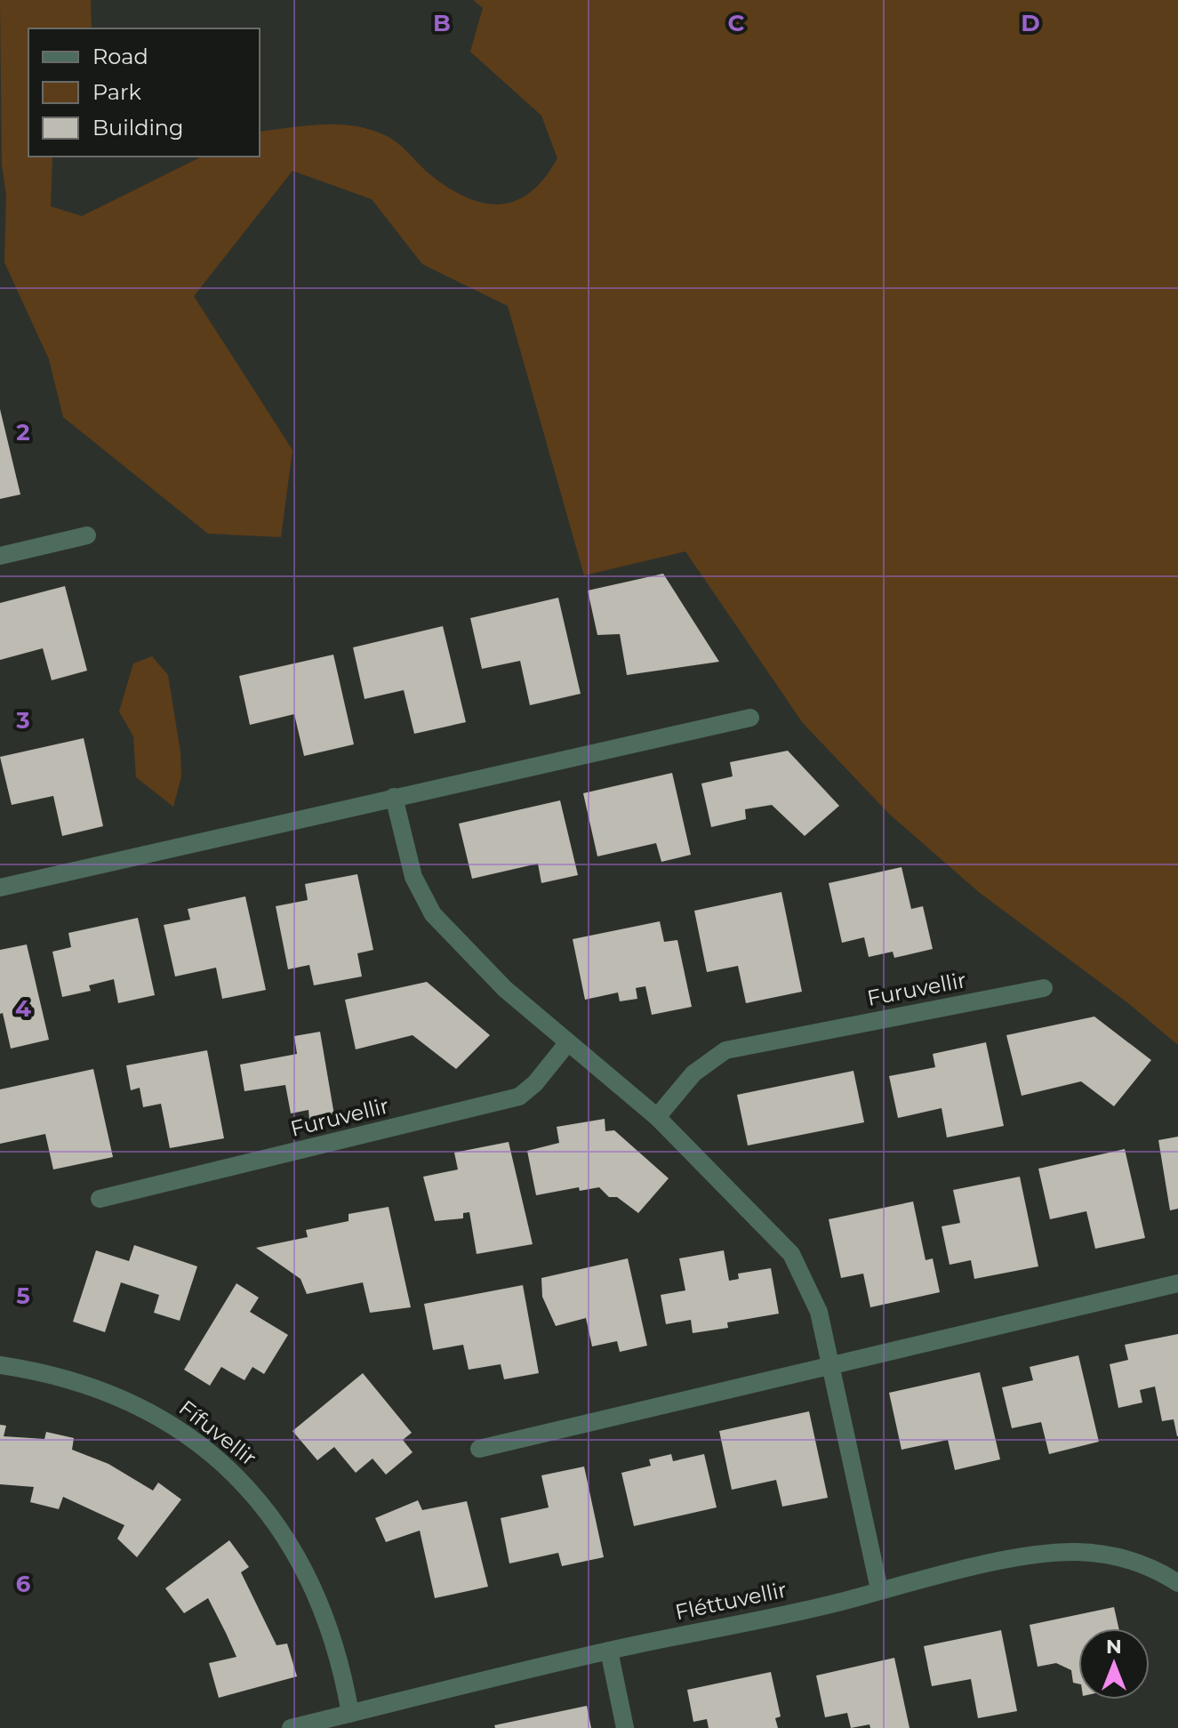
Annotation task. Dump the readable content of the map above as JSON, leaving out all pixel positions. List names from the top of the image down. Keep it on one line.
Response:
{"streets":{"street":["Furuvellir","Fífuvellir","Fléttuvellir"]},"crossings":[["Fífuvellir","Fléttuvellir"]],"legend":["Road","Park","Building"],"north":"top","grid":{"columns":["B","C","D"],"rows":["2","3","4","5","6"]}}
